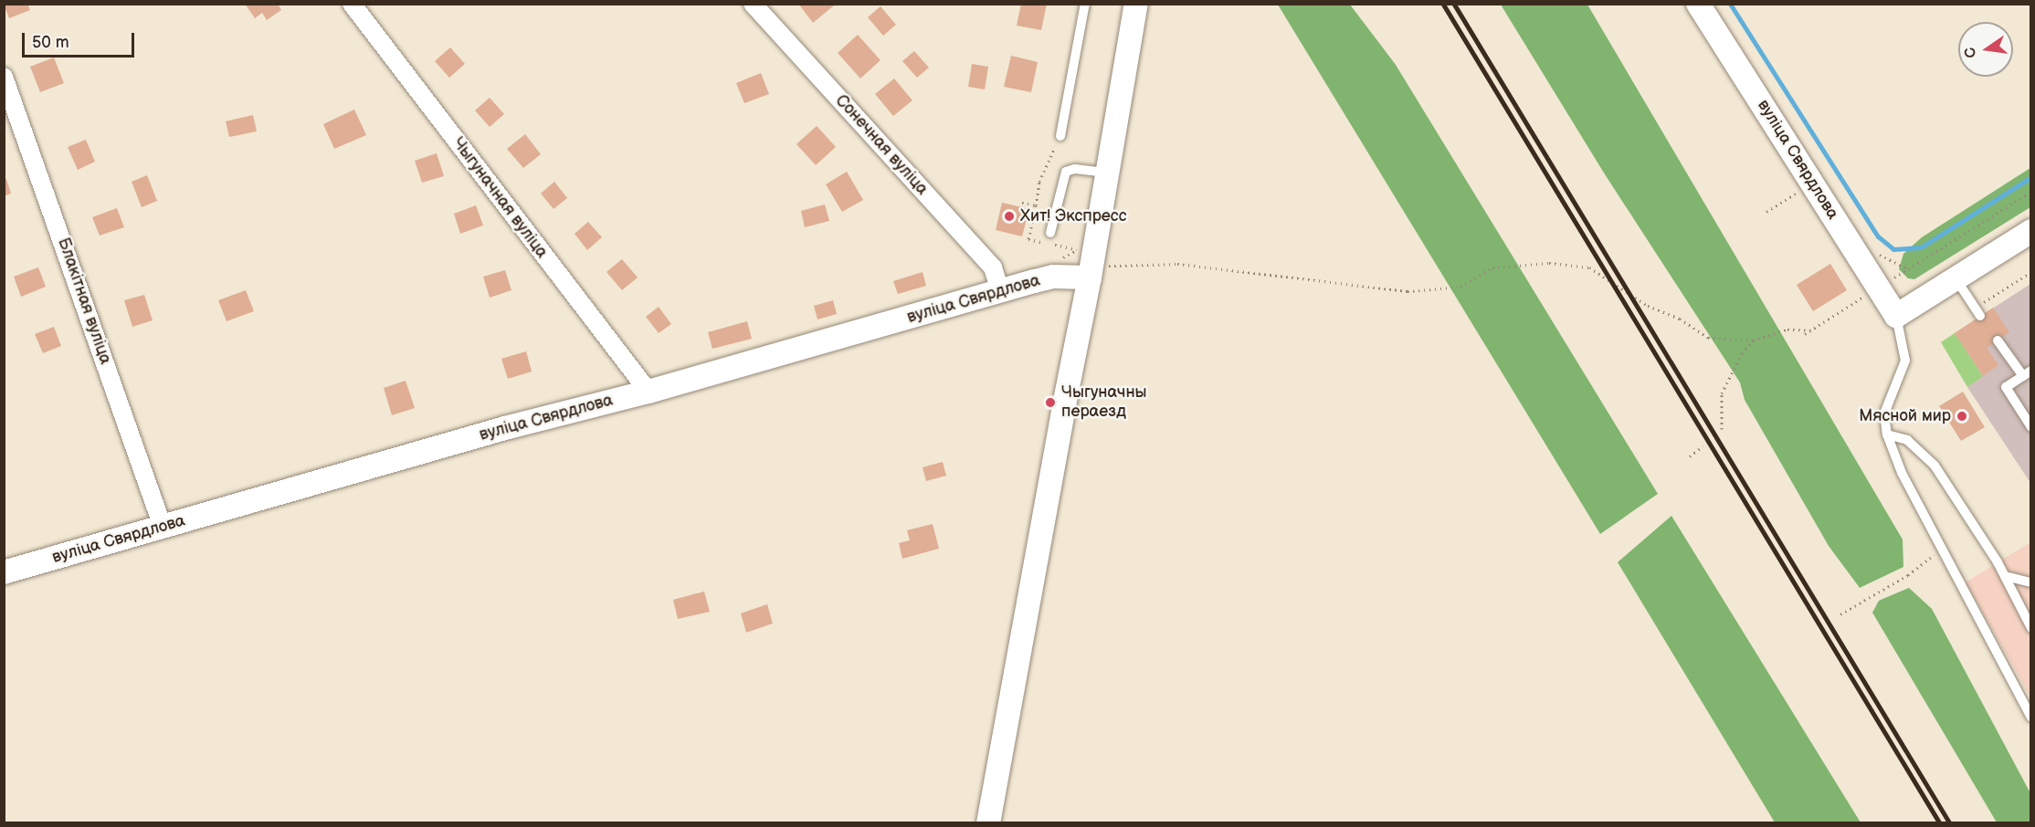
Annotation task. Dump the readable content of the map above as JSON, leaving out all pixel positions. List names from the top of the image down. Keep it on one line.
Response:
{"streets":{"street":["Сонечная вуліца","вуліца Свярдлова","Чыгуначная вуліца","Блакітная вуліца"]},"crossings":[["Сонечная вуліца","вуліца Свярдлова"],["вуліца Свярдлова","Чыгуначная вуліца"],["вуліца Свярдлова","Блакітная вуліца"]],"places":["Хит! Экспресс","Чыгуначны пераезд","Мясной мир"],"scale_bar":"50 m","north":"left"}
